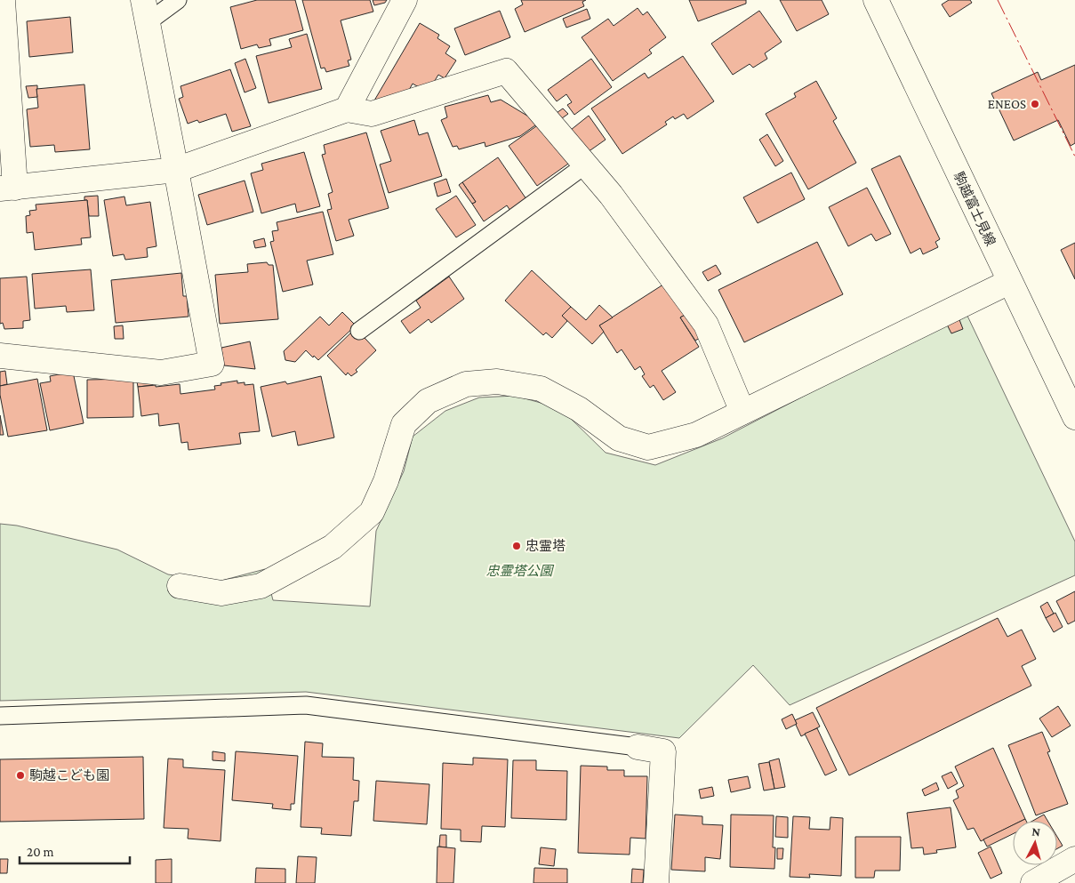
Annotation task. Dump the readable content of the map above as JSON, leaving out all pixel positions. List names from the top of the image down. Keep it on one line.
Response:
{"streets":{"street":["駒越富士見線"]},"parks":["忠霊塔公園"],"places":["ENEOS","忠霊塔","駒越こども園"],"scale_bar":"20 m","north":"top"}
